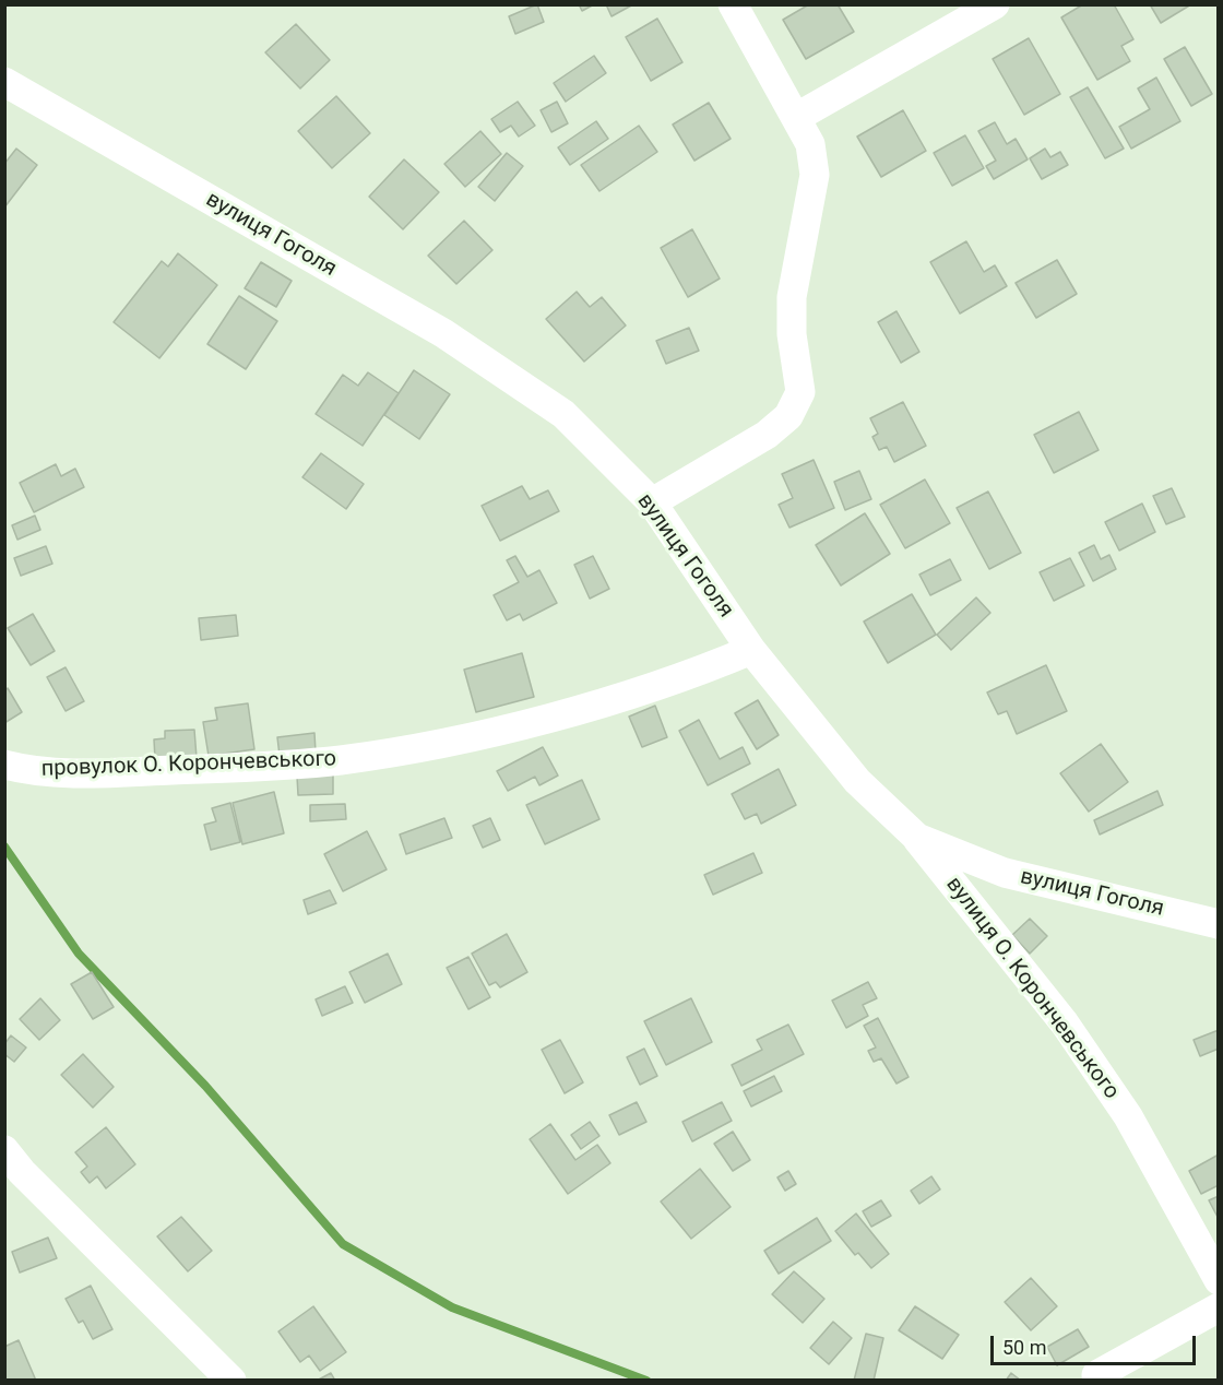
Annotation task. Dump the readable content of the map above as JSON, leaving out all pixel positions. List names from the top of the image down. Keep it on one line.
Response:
{"streets":{"street":["вулиця Гоголя","провулок О. Корончевського","вулиця О. Корончевського"]},"crossings":[["вулиця Гоголя","провулок О. Корончевського"],["вулиця Гоголя","вулиця О. Корончевського"]],"scale_bar":"50 m"}
